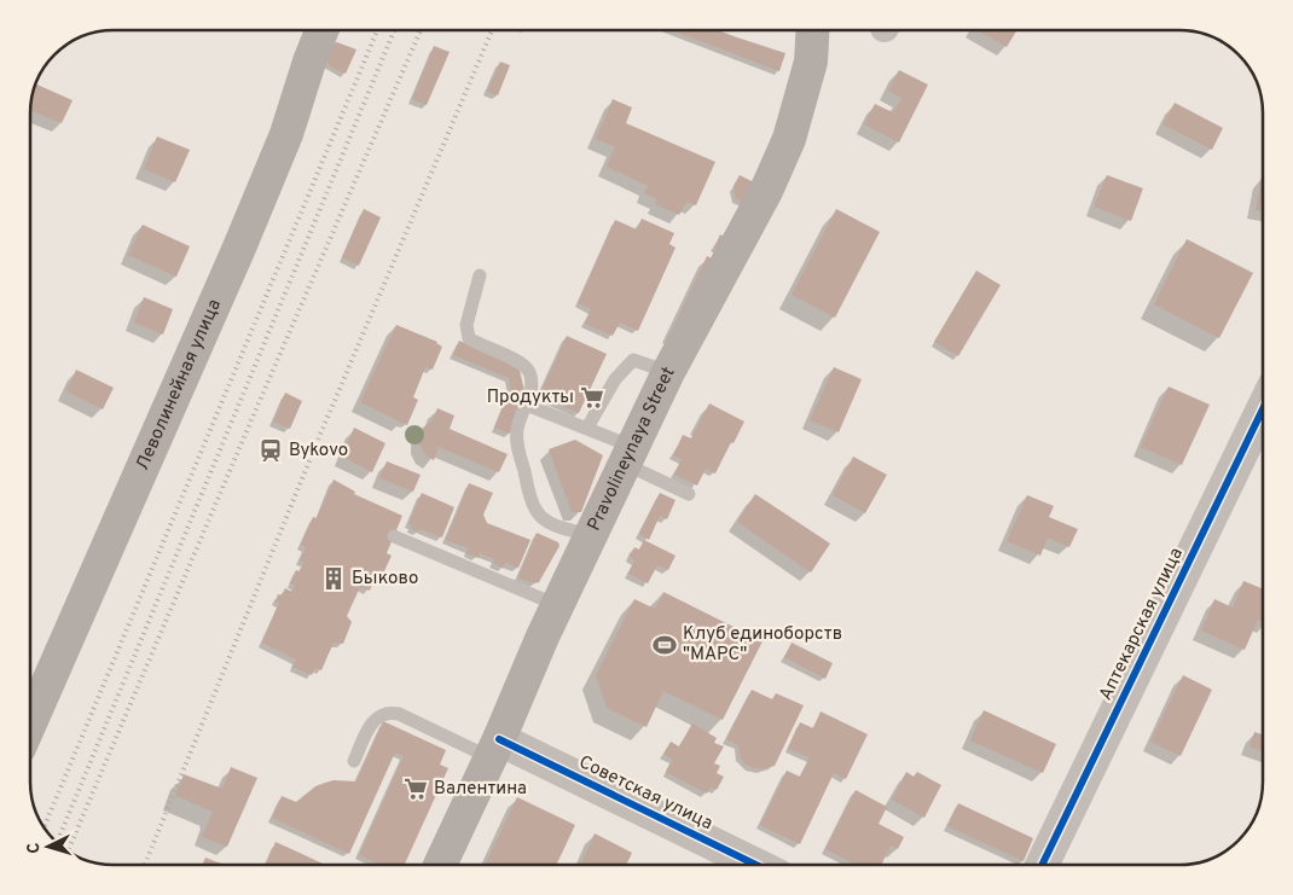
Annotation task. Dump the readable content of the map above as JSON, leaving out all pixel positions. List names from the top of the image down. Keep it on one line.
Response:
{"streets":{"main road":["Леволинейная улица","Pravolineynaya Street"],"street":["Аптекарская улица","Советская улица"]},"crossings":[["Pravolineynaya Street","Советская улица"]],"places":{"supermarket":["Продукты","Валентина"],"station":["Bykovo"],"building":["Быково"],"sports":["Клуб единоборств \"МАРС\""]},"north":"left"}
